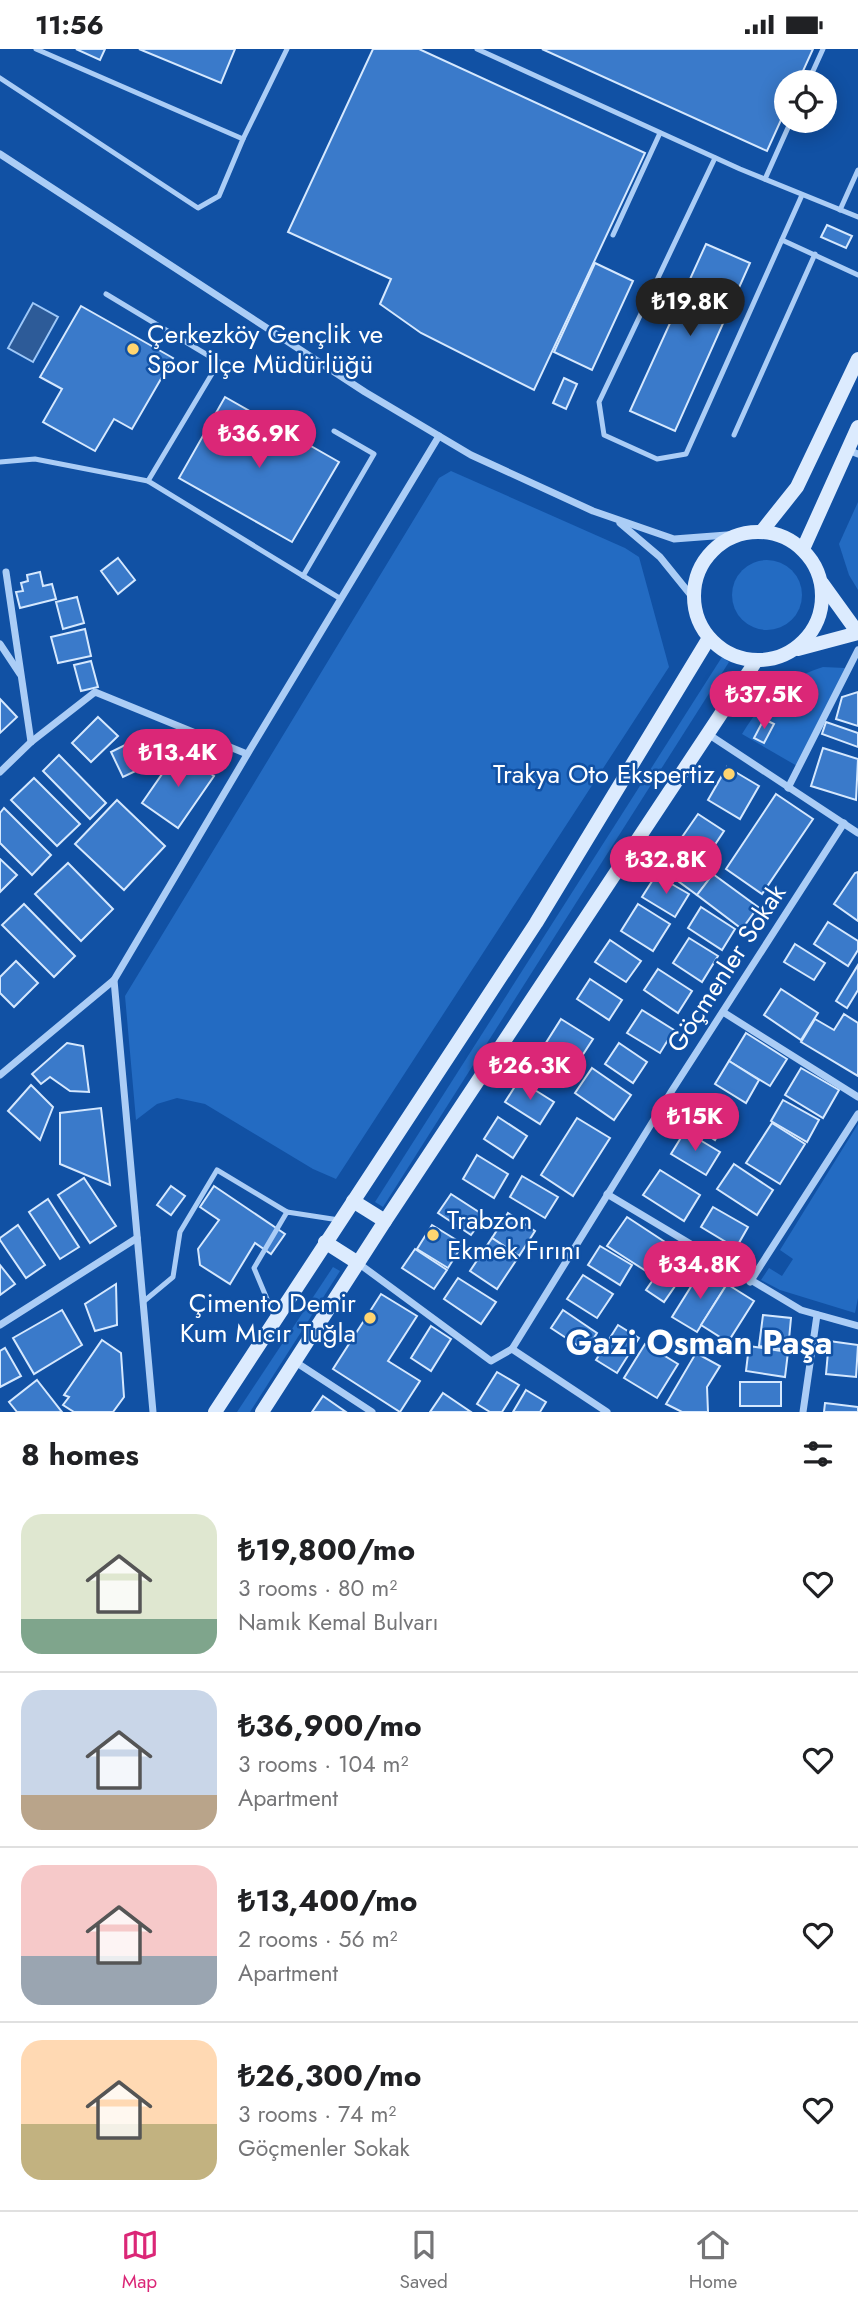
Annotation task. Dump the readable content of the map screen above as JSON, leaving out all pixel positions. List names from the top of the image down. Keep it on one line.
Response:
{"streets":{"street":["Göçmenler Sokak"]},"districts":["Gazi Osman Paşa"],"places":["Çerkezköy Gençlik ve Spor İlçe Müdürlüğü","Trakya Oto Ekspertiz","Trabzon Ekmek Fırını","Çimento Demir Kum Mıcır Tuğla"],"page":{"status":"11:56","price":["₺19.8K","₺36.9K","₺37.5K","₺13.4K","₺32.8K","₺26.3K","₺15K","₺34.8K"],"heading":"8 homes","list":[{"name":"₺19,800/mo","note":"3 rooms · 80 m² · Namık Kemal Bulvarı"},{"name":"₺36,900/mo","note":"3 rooms · 104 m² · Apartment"},{"name":"₺13,400/mo","note":"2 rooms · 56 m² · Apartment"},{"name":"₺26,300/mo","note":"3 rooms · 74 m² · Göçmenler Sokak"}],"tabs":["Map","Saved","Home"]}}
